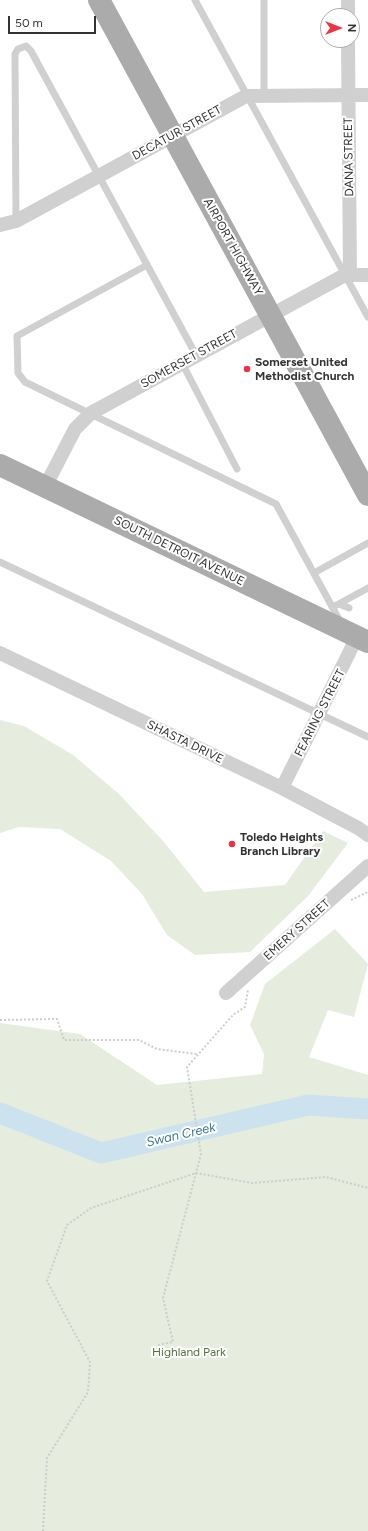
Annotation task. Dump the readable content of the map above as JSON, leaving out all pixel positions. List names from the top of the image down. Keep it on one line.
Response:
{"streets":{"main road":["AIRPORT HIGHWAY","SOUTH DETROIT AVENUE"],"street":["DECATUR STREET","DANA STREET","SOMERSET STREET","FEARING STREET","SHASTA DRIVE","EMERY STREET"]},"crossings":[["DECATUR STREET","DANA STREET"],["DECATUR STREET","AIRPORT HIGHWAY"],["DANA STREET","SOMERSET STREET"],["AIRPORT HIGHWAY","SOMERSET STREET"],["SOMERSET STREET","SOUTH DETROIT AVENUE"],["SOUTH DETROIT AVENUE","FEARING STREET"],["FEARING STREET","SHASTA DRIVE"]],"water":["Swan Creek"],"parks":["Highland Park"],"places":["Somerset United Methodist Church","Toledo Heights Branch Library"],"scale_bar":"50 m","north":"right"}
